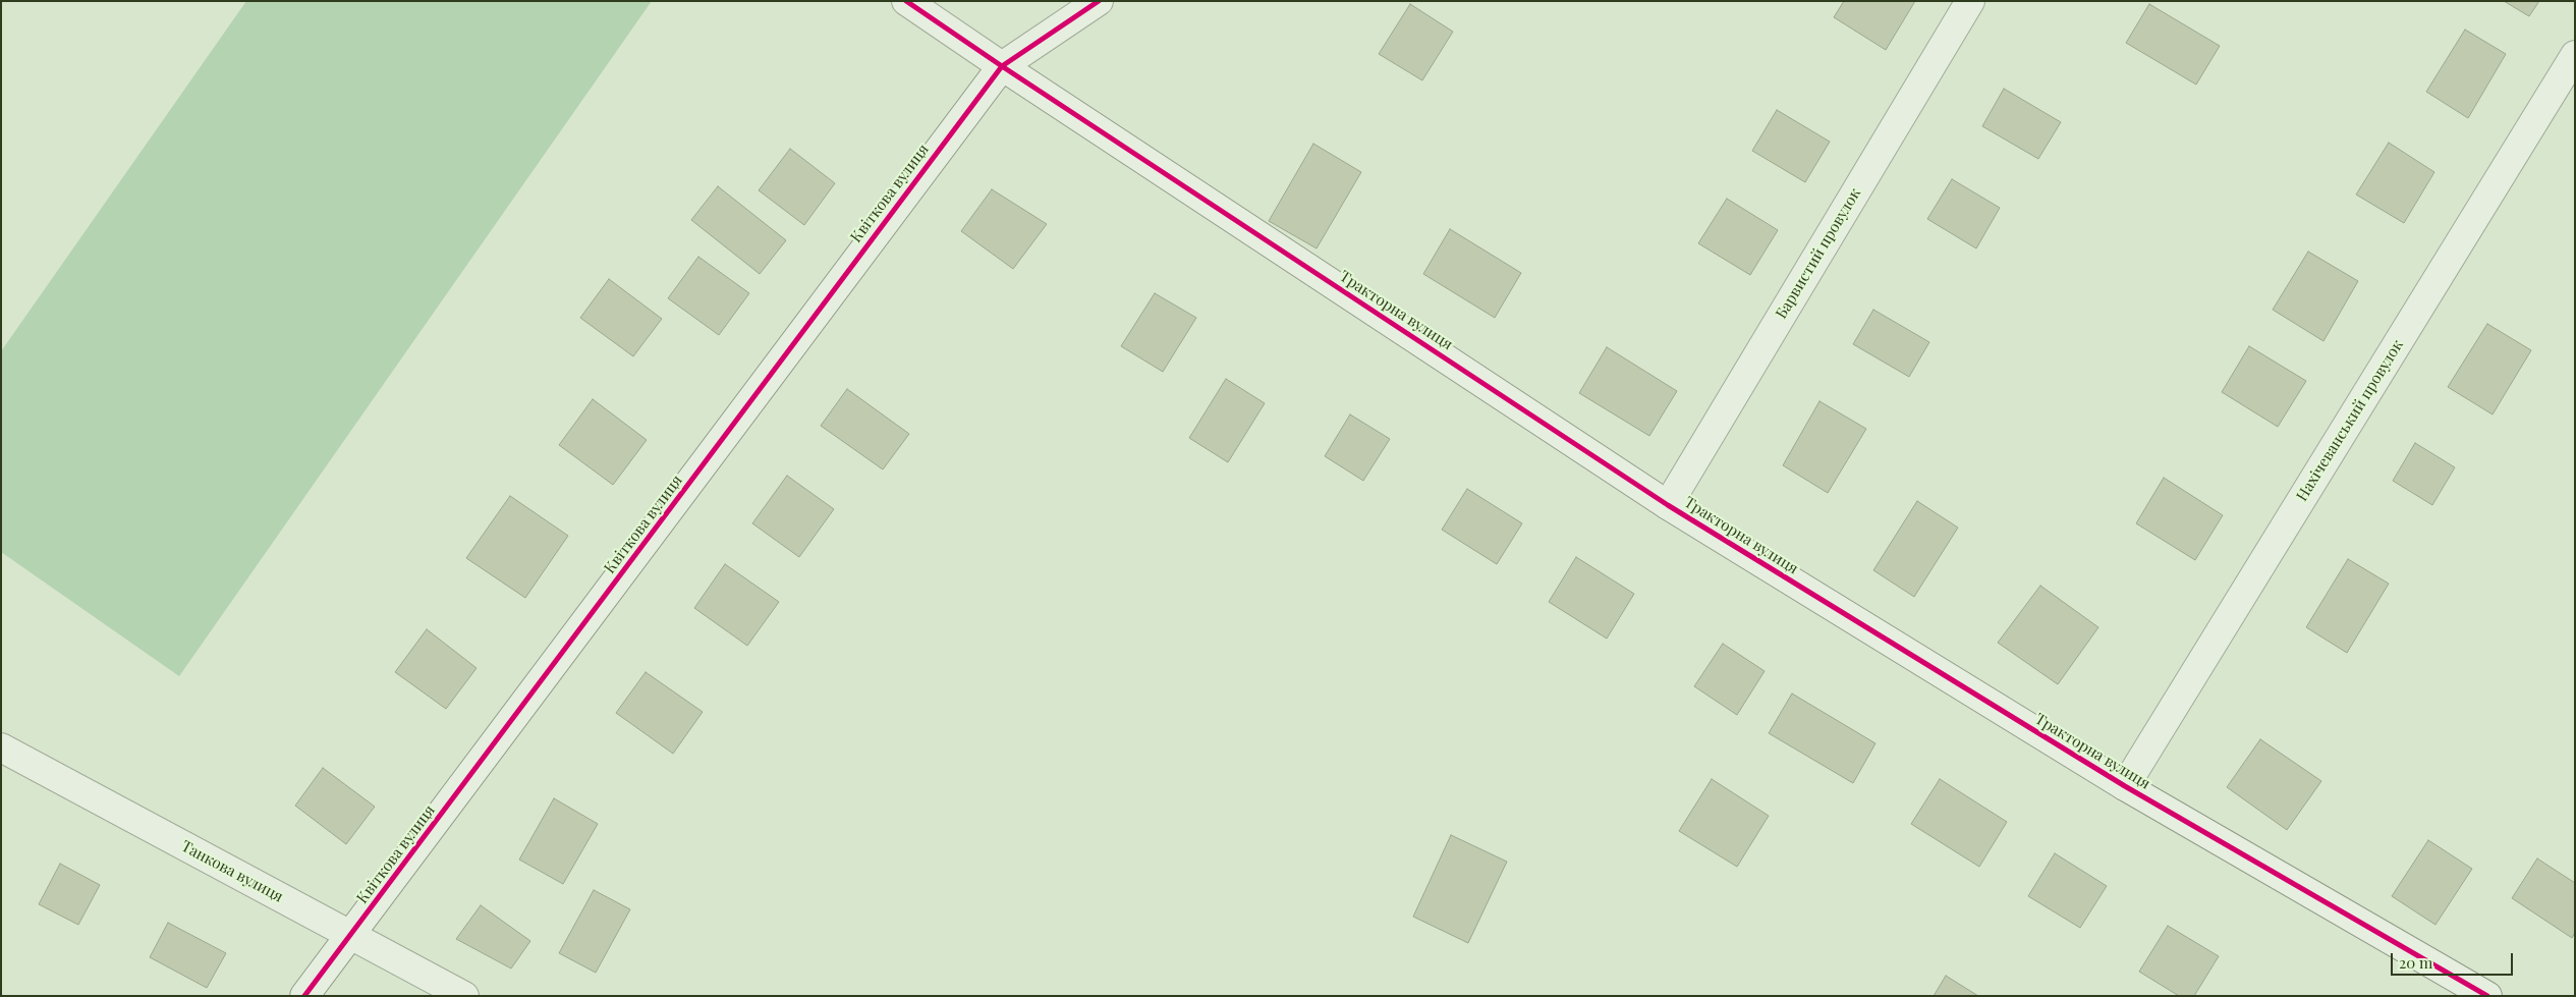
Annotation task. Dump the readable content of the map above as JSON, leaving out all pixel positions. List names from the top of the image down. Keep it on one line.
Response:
{"streets":{"street":["Квіткова вулиця","Барвистий провулок","Тракторна вулиця","Нахічеванський провулок","Танкова вулиця"]},"crossings":[["Квіткова вулиця","Тракторна вулиця"],["Квіткова вулиця","Танкова вулиця"],["Барвистий провулок","Тракторна вулиця"],["Тракторна вулиця","Нахічеванський провулок"]],"scale_bar":"20 m"}
